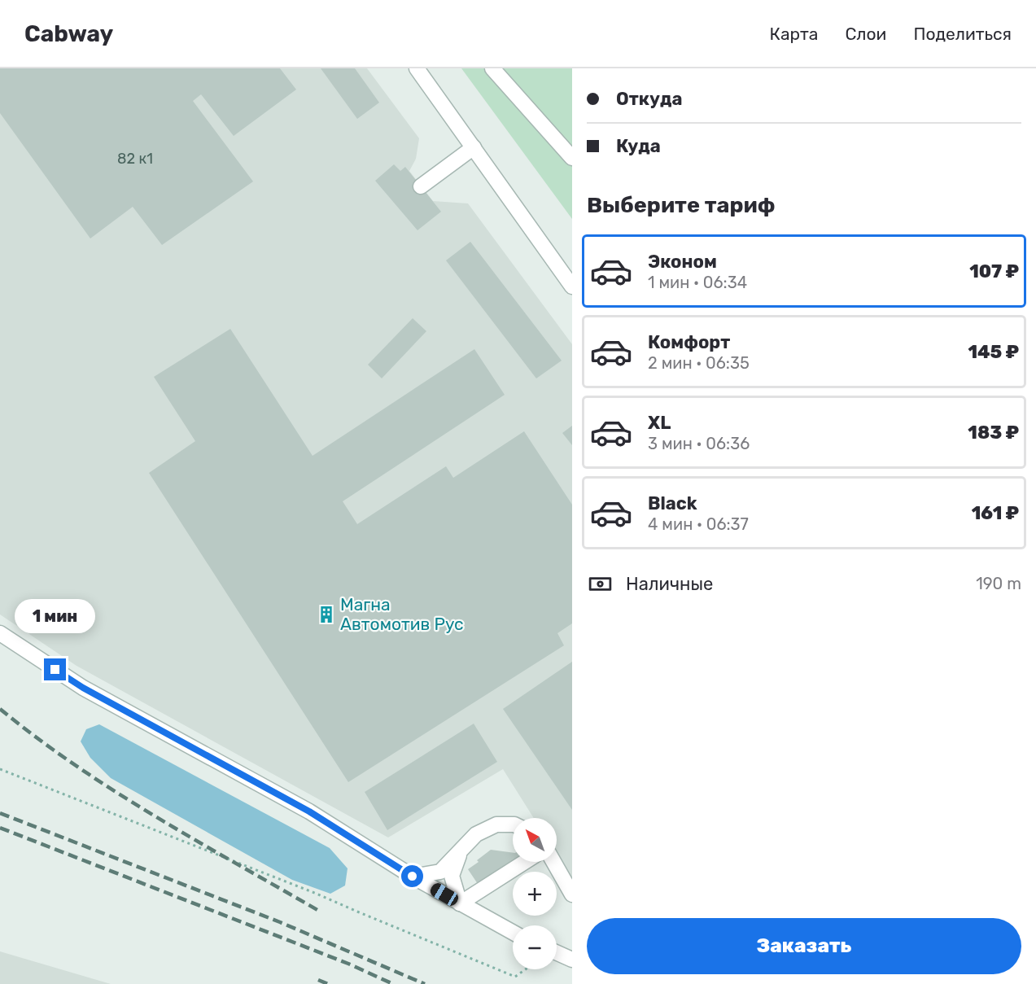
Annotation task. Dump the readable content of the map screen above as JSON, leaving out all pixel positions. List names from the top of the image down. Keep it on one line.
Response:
{"places":{"building":["Магна Автомотив Рус"]},"house_numbers":["82 к1"],"north":"top left","page":{"header":"Cabway","nav":["Карта","Слои","Поделиться"],"banner":["Откуда","Куда"],"heading":"Выберите тариф","list":[{"name":"Эконом","note":"1 мин · 06:34","value":"107 ₽"},{"name":"Комфорт","note":"2 мин · 06:35","value":"145 ₽"},{"name":"XL","note":"3 мин · 06:36","value":"183 ₽"},{"name":"Black","note":"4 мин · 06:37","value":"161 ₽"}],"pay":["Наличные","190 m"],"bubble":"1 мин","map_buttons":["+","−"],"buttons":"Заказать"}}
